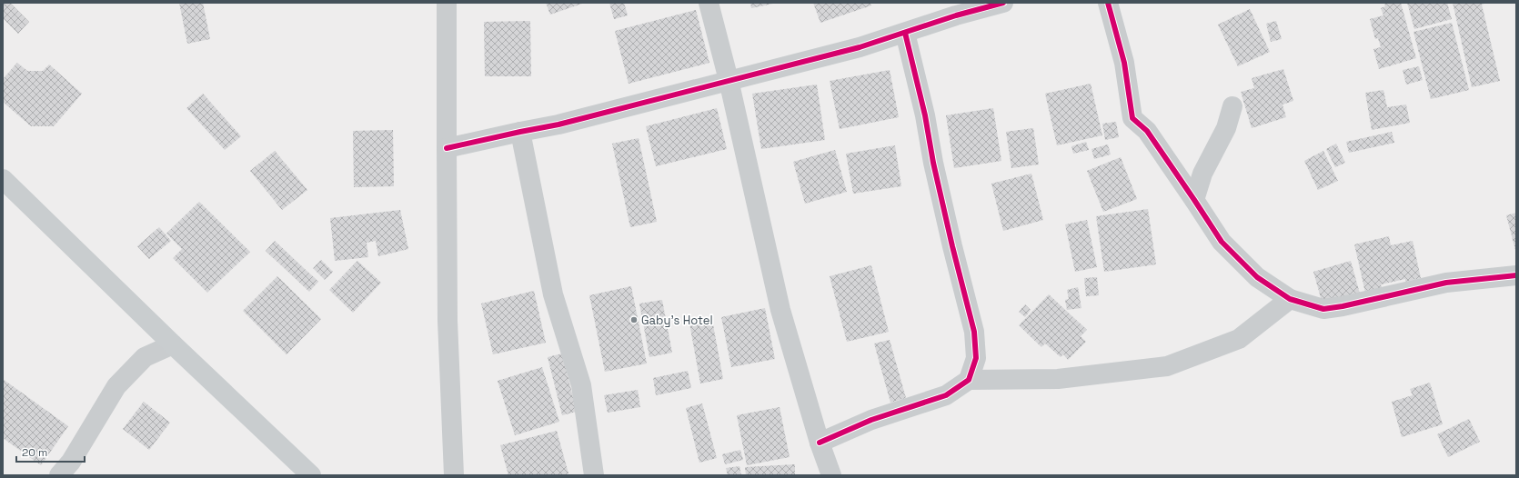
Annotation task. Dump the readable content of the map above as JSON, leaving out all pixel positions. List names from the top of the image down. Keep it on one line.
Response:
{"places":["Gaby's Hotel"],"scale_bar":"20 m"}
